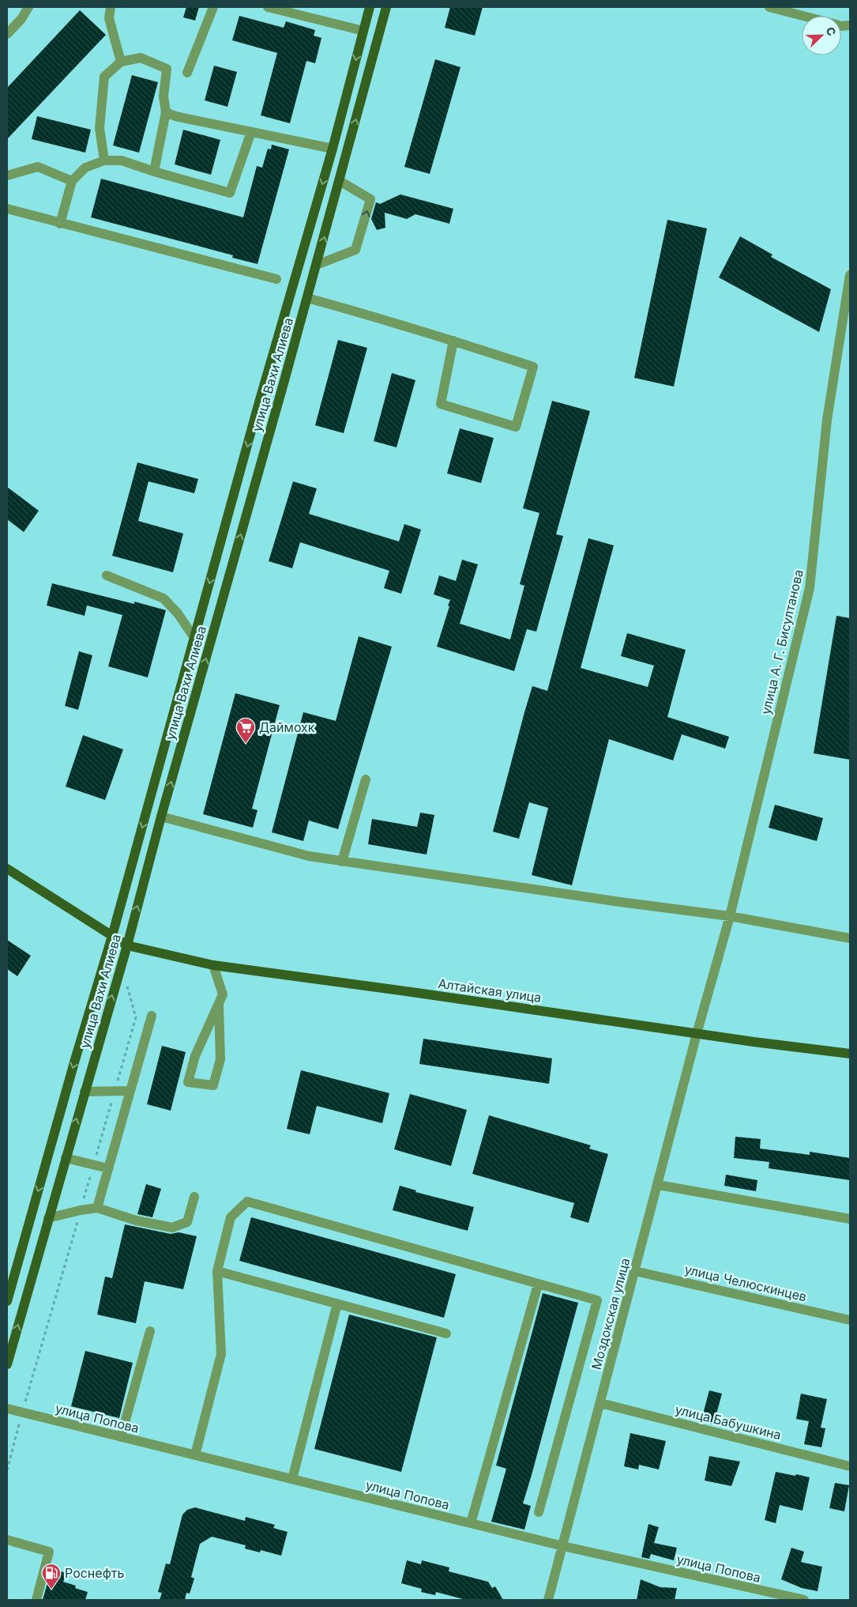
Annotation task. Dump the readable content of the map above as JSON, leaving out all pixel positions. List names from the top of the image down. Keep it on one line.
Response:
{"streets":{"main road":["улица Вахи Алиева","Алтайская улица"],"street":["улица А. Г. Бисултанова","улица Челюскинцев","Моздокская улица","улица Попова","улица Бабушкина"]},"crossings":[["улица Вахи Алиева","Алтайская улица"],["улица А. Г. Бисултанова","Алтайская улица"],["улица А. Г. Бисултанова","Моздокская улица"],["Алтайская улица","Моздокская улица"],["улица Челюскинцев","Моздокская улица"],["Моздокская улица","улица Попова"],["Моздокская улица","улица Бабушкина"]],"places":{"supermarket":["Даймохк"],"fuel station":["Роснефть"]},"north":"top right"}
